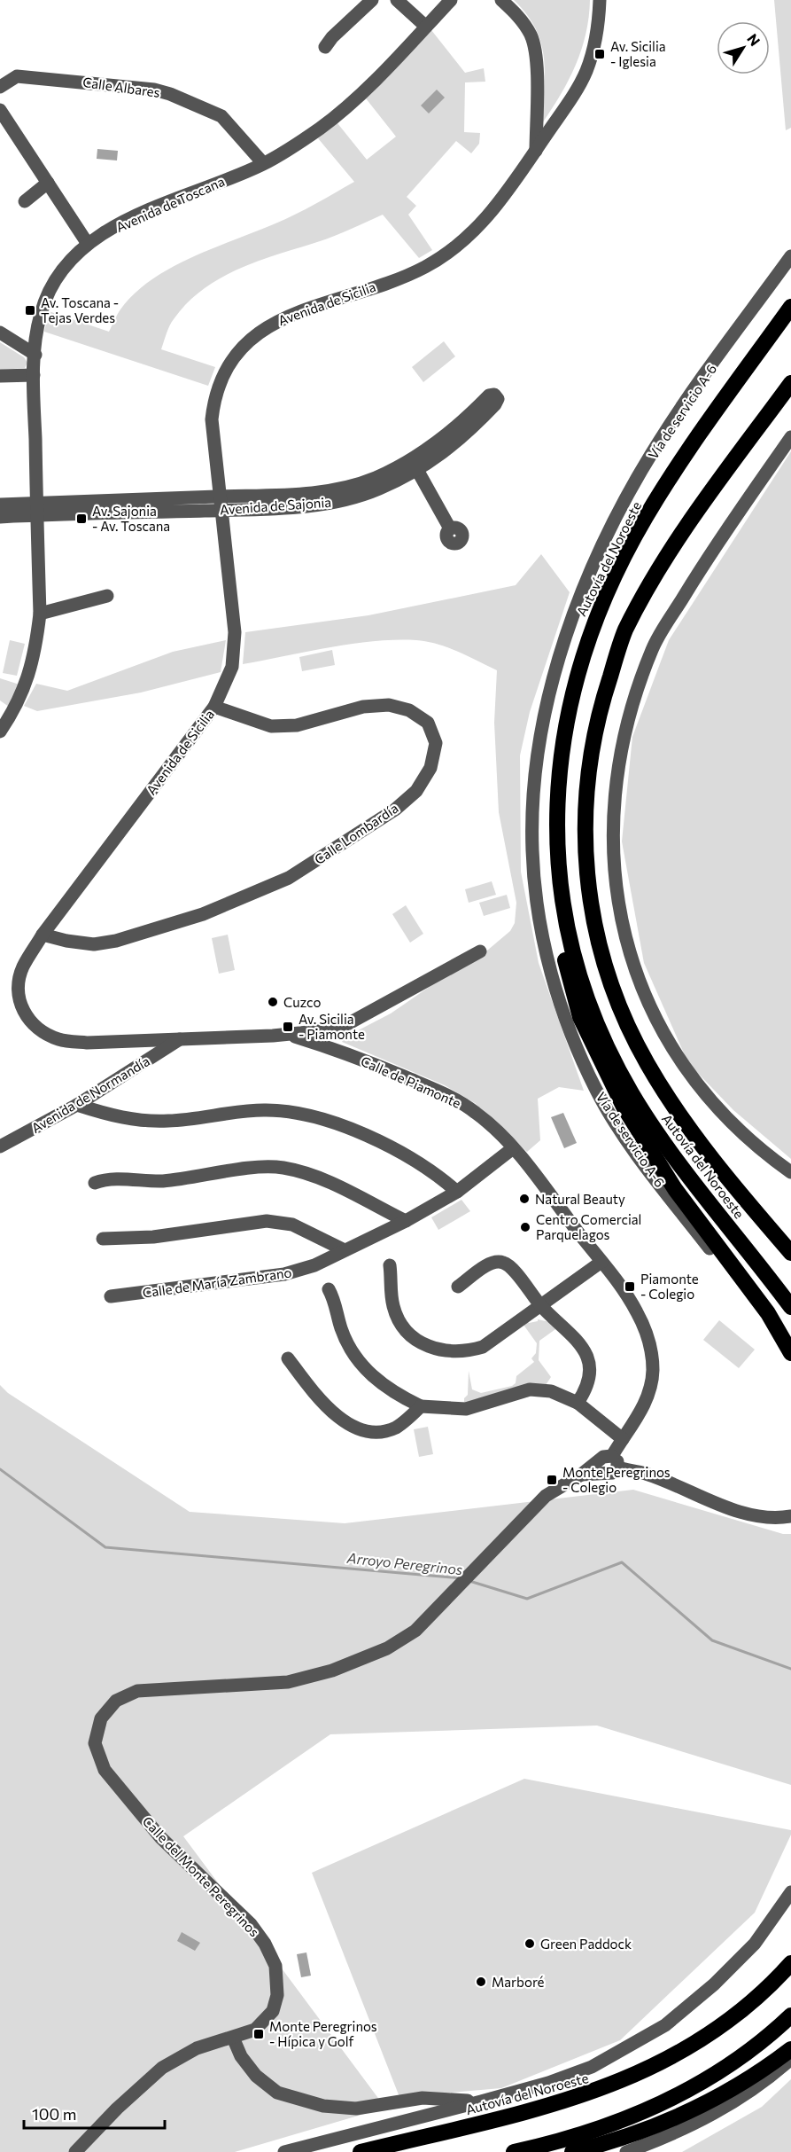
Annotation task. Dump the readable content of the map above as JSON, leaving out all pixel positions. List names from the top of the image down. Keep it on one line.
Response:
{"streets":{"highway":["Autovía del Noroeste"],"street":["Calle Albares","Avenida de Toscana","Avenida de Sicilia","Vía de servicio A-6","Avenida de Sajonia","Calle Lombardía","Calle de Piamonte","Avenida de Normandía","Calle de María Zambrano","Calle del Monte Peregrinos"]},"crossings":[["Calle Albares","Avenida de Toscana"],["Avenida de Toscana","Avenida de Sajonia"],["Avenida de Sicilia","Avenida de Sajonia"],["Avenida de Sicilia","Calle Lombardía"],["Avenida de Sicilia","Calle de Piamonte"],["Avenida de Sicilia","Avenida de Normandía"],["Calle de Piamonte","Calle de María Zambrano"],["Calle de Piamonte","Calle del Monte Peregrinos"]],"water":["Arroyo Peregrinos"],"places":{"transit":["Av. Sicilia - Iglesia","Av. Toscana - Tejas Verdes","Av. Sajonia - Av. Toscana","Av. Sicilia - Piamonte","Piamonte - Colegio","Monte Peregrinos - Colegio","Monte Peregrinos - Hípica y Golf"],"other":["Cuzco","Natural Beauty","Centro Comercial Parquelagos","Green Paddock","Marboré"]},"scale_bar":"100 m","north":"top right"}
